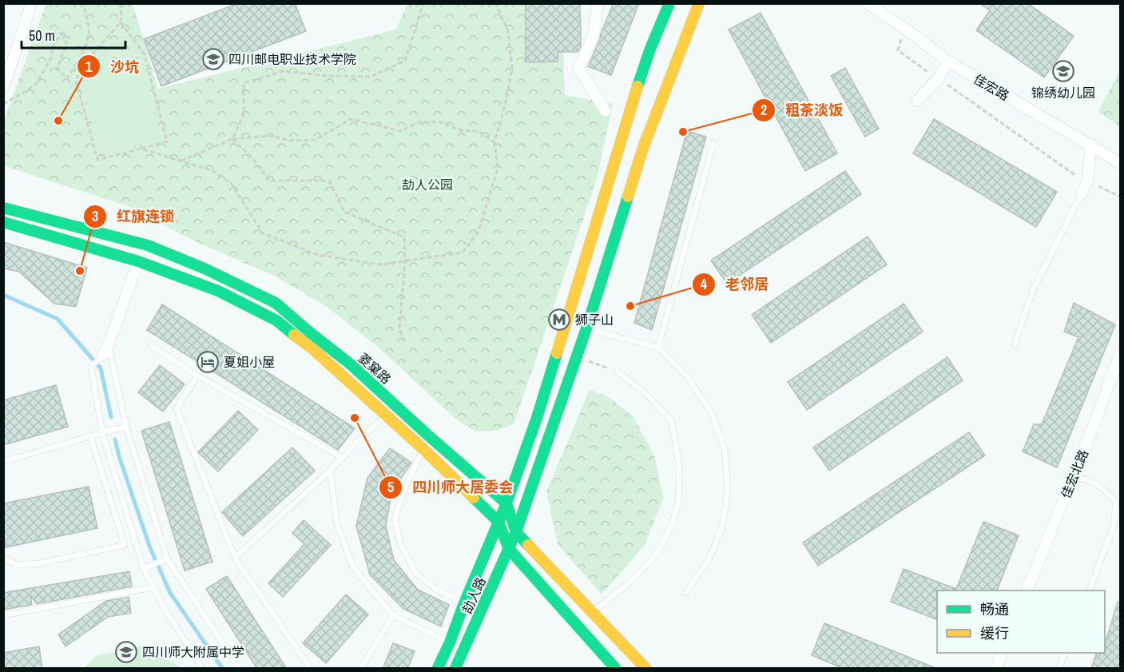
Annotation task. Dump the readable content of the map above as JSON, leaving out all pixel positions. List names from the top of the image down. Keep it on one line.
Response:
{"streets":{"street":["佳宏路","菱窠路","佳宏北路","劼人路"]},"crossings":[["菱窠路","劼人路"]],"parks":["劼人公园"],"places":{"school or university":["四川邮电职业技术学院","锦绣幼儿园","四川师大附属中学"],"other":["沙坑","粗茶淡饭","红旗连锁","老邻居","四川师大居委会"],"metro station":["狮子山"],"hotel":["夏姐小屋"]},"legend":["畅通","缓行"],"scale_bar":"50 m"}
